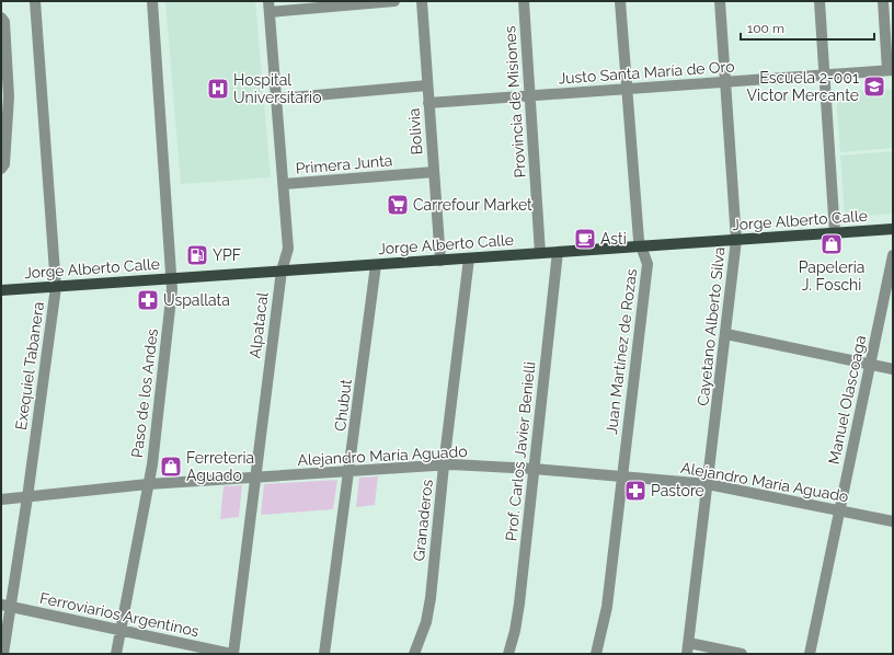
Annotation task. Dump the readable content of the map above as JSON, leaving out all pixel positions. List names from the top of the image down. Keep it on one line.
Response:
{"streets":{"main road":["Jorge Alberto Calle"],"street":["Justo Santa María de Oro","Provincia de Misiones","Bolivia","Primera Junta","Alpatacal","Cayetano Alberto Silva","Juan Martínez de Rozas","Exequiel Tabanera","Paso de los Andes","Manuel Olascoaga","Chubut","Prof. Carlos Javier Benielli","Alejandro María Aguado","Granaderos","Ferroviarios Argentinos"]},"crossings":[["Justo Santa María de Oro","Provincia de Misiones"],["Justo Santa María de Oro","Bolivia"],["Justo Santa María de Oro","Cayetano Alberto Silva"],["Justo Santa María de Oro","Juan Martínez de Rozas"],["Provincia de Misiones","Jorge Alberto Calle"],["Bolivia","Primera Junta"],["Bolivia","Jorge Alberto Calle"],["Primera Junta","Alpatacal"],["Jorge Alberto Calle","Alpatacal"],["Jorge Alberto Calle","Cayetano Alberto Silva"],["Jorge Alberto Calle","Juan Martínez de Rozas"],["Jorge Alberto Calle","Exequiel Tabanera"],["Jorge Alberto Calle","Paso de los Andes"],["Jorge Alberto Calle","Chubut"],["Jorge Alberto Calle","Prof. Carlos Javier Benielli"],["Jorge Alberto Calle","Granaderos"],["Alpatacal","Alejandro María Aguado"],["Alpatacal","Ferroviarios Argentinos"],["Cayetano Alberto Silva","Alejandro María Aguado"],["Juan Martínez de Rozas","Alejandro María Aguado"],["Exequiel Tabanera","Alejandro María Aguado"],["Exequiel Tabanera","Ferroviarios Argentinos"],["Paso de los Andes","Alejandro María Aguado"],["Paso de los Andes","Ferroviarios Argentinos"],["Manuel Olascoaga","Alejandro María Aguado"],["Chubut","Alejandro María Aguado"],["Prof. Carlos Javier Benielli","Alejandro María Aguado"],["Alejandro María Aguado","Granaderos"]],"places":{"school or university":["Escuela 2-001 Victor Mercante"],"hospital":["Hospital Universitario"],"supermarket":["Carrefour Market"],"cafe":["Asti"],"shop":["Papeleria J. Foschi","Ferreteria Aguado"],"fuel station":["YPF"],"pharmacy":["Uspallata","Pastore"]},"scale_bar":"100 m"}
